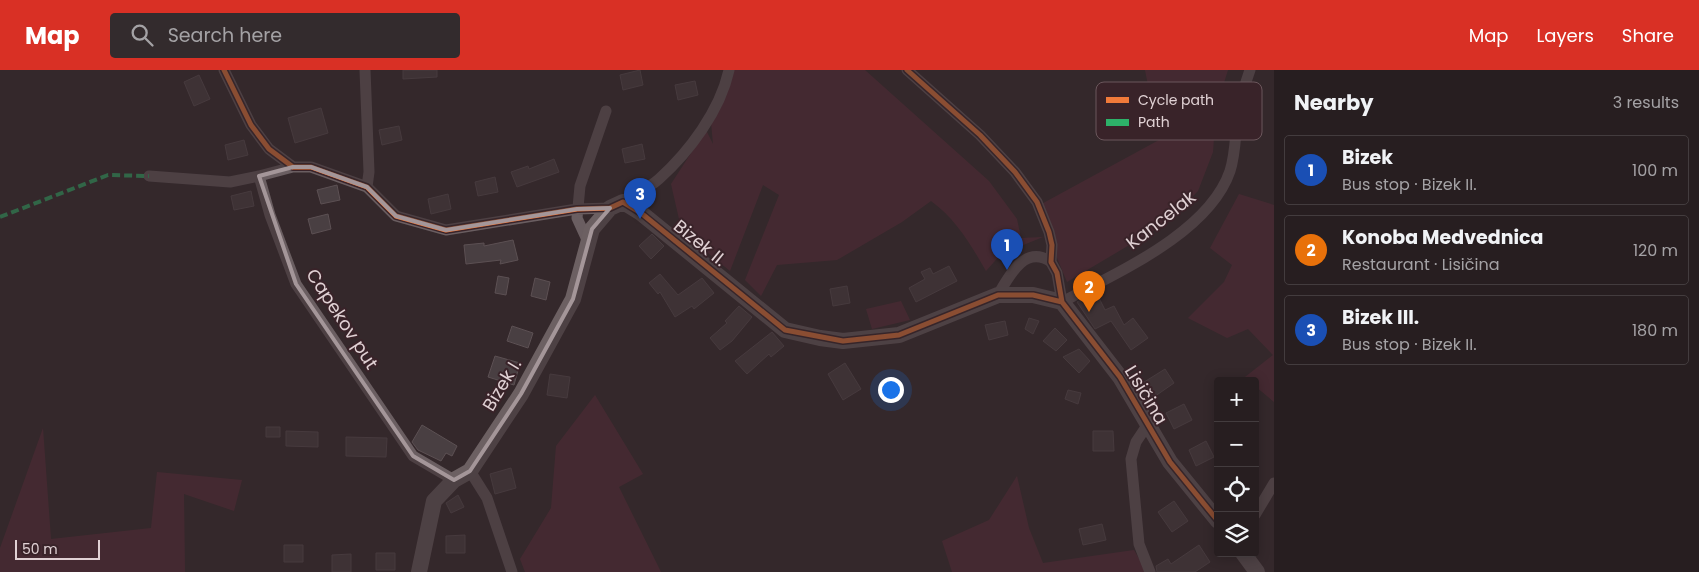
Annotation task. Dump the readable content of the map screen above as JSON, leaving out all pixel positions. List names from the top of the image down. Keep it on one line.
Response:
{"streets":{"street":["Kancelak","Bizek II.","Capekov put","Bizek I.","Lisičina"]},"crossings":[["Kancelak","Bizek II."],["Kancelak","Lisičina"],["Bizek II.","Bizek I."],["Bizek II.","Lisičina"],["Capekov put","Bizek I."]],"legend":["Cycle path","Path"],"scale_bar":"50 m","page":{"header":"Map","search":"Search here","nav":["Map","Layers","Share"],"heading":["Nearby","3 results"],"list":[{"mark":"1","name":"Bizek","note":"Bus stop · Bizek II.","value":"100 m"},{"mark":"2","name":"Konoba Medvednica","note":"Restaurant · Lisičina","value":"120 m"},{"mark":"3","name":"Bizek III.","note":"Bus stop · Bizek II.","value":"180 m"}],"pins":["3","1","2"],"map_buttons":["+","−"],"scale":"50 m"}}
